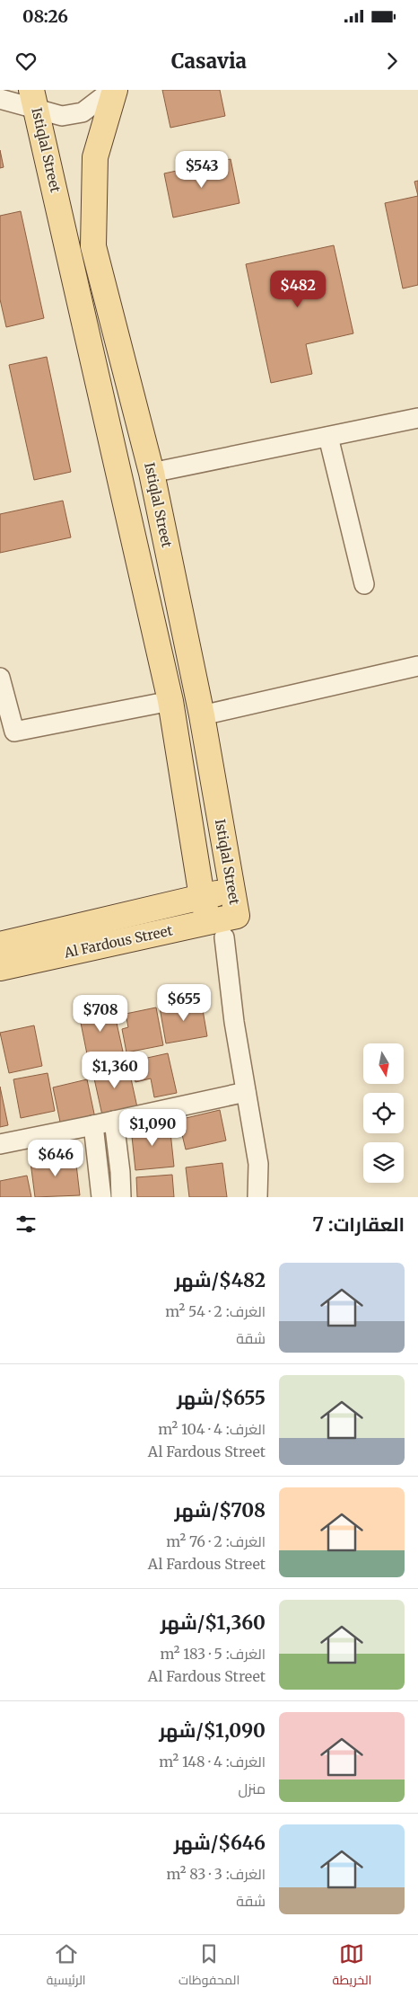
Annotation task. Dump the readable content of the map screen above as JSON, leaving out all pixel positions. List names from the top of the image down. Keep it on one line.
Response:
{"streets":{"main road":["Istiqlal Street","Al Fardous Street"]},"crossings":[["Istiqlal Street","Al Fardous Street"]],"north":"bottom","page":{"status":"08:26","header":"Casavia","price":["$543","$482","$655","$708","$1,360","$1,090","$646"],"heading":"العقارات: 7","list":[{"name":"$482/شهر","note":"الغرف: 2 · 54 m² · شقة"},{"name":"$655/شهر","note":"الغرف: 4 · 104 m² · Al Fardous Street"},{"name":"$708/شهر","note":"الغرف: 2 · 76 m² · Al Fardous Street"},{"name":"$1,360/شهر","note":"الغرف: 5 · 183 m² · Al Fardous Street"},{"name":"$1,090/شهر","note":"الغرف: 4 · 148 m² · منزل"},{"name":"$646/شهر","note":"الغرف: 3 · 83 m² · شقة"}],"tabs":["الخريطة","المحفوظات","الرئيسية"]}}
